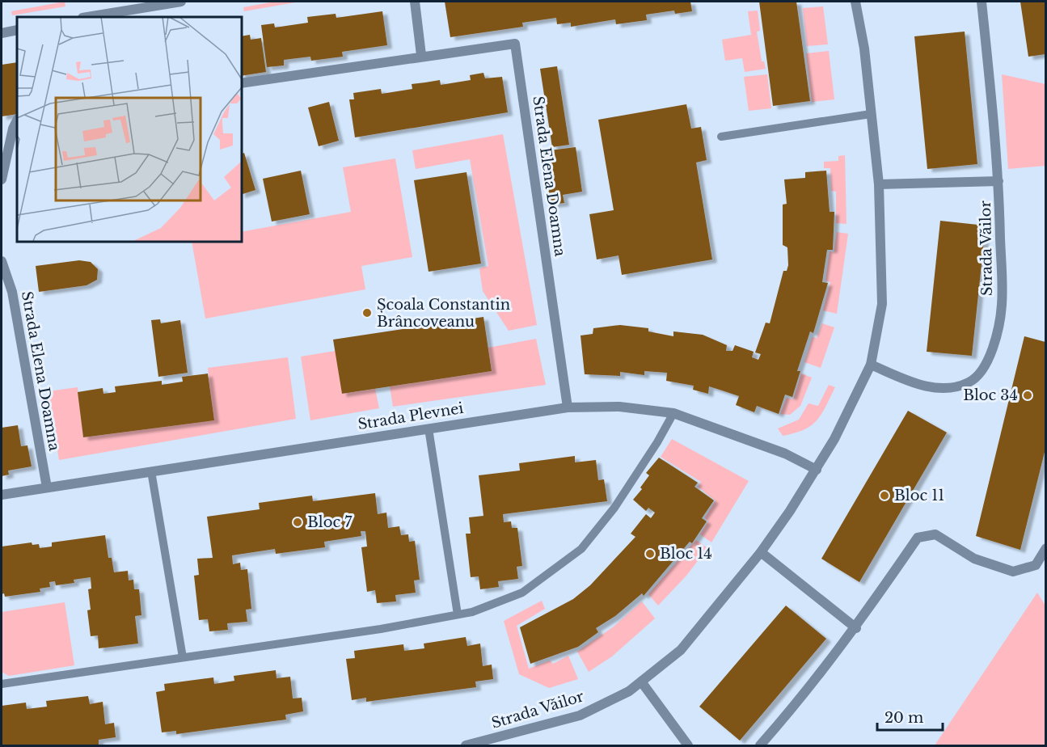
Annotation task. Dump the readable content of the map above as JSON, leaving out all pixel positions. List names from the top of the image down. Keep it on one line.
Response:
{"streets":{"street":["Strada Elena Doamna","Strada Văilor","Strada Plevnei"]},"crossings":[["Strada Elena Doamna","Strada Plevnei"],["Strada Văilor","Strada Plevnei"]],"places":["Școala Constantin Brâncoveanu","Bloc 34","Bloc 11","Bloc 7","Bloc 14"],"scale_bar":"20 m"}
